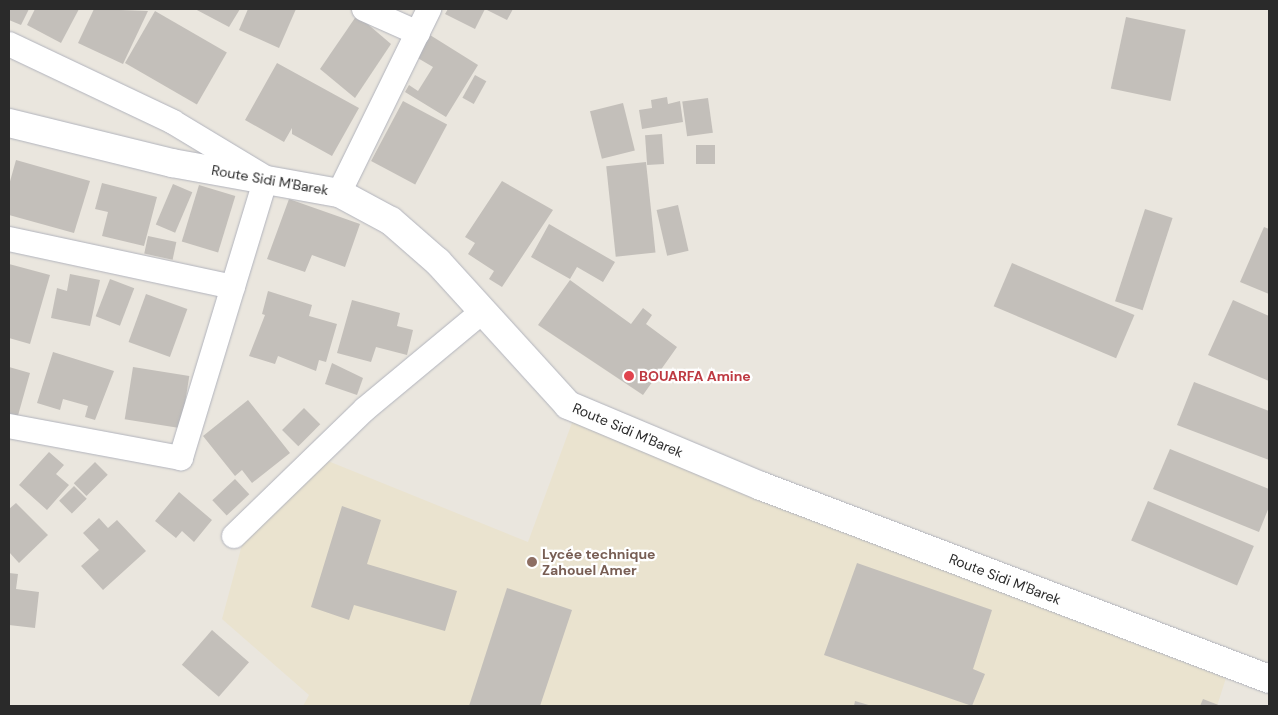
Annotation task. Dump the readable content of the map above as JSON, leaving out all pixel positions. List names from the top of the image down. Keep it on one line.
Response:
{"streets":{"main road":["Route Sidi M'Barek"]},"places":["BOUARFA Amine","Lycée technique Zahouel Amer"]}
